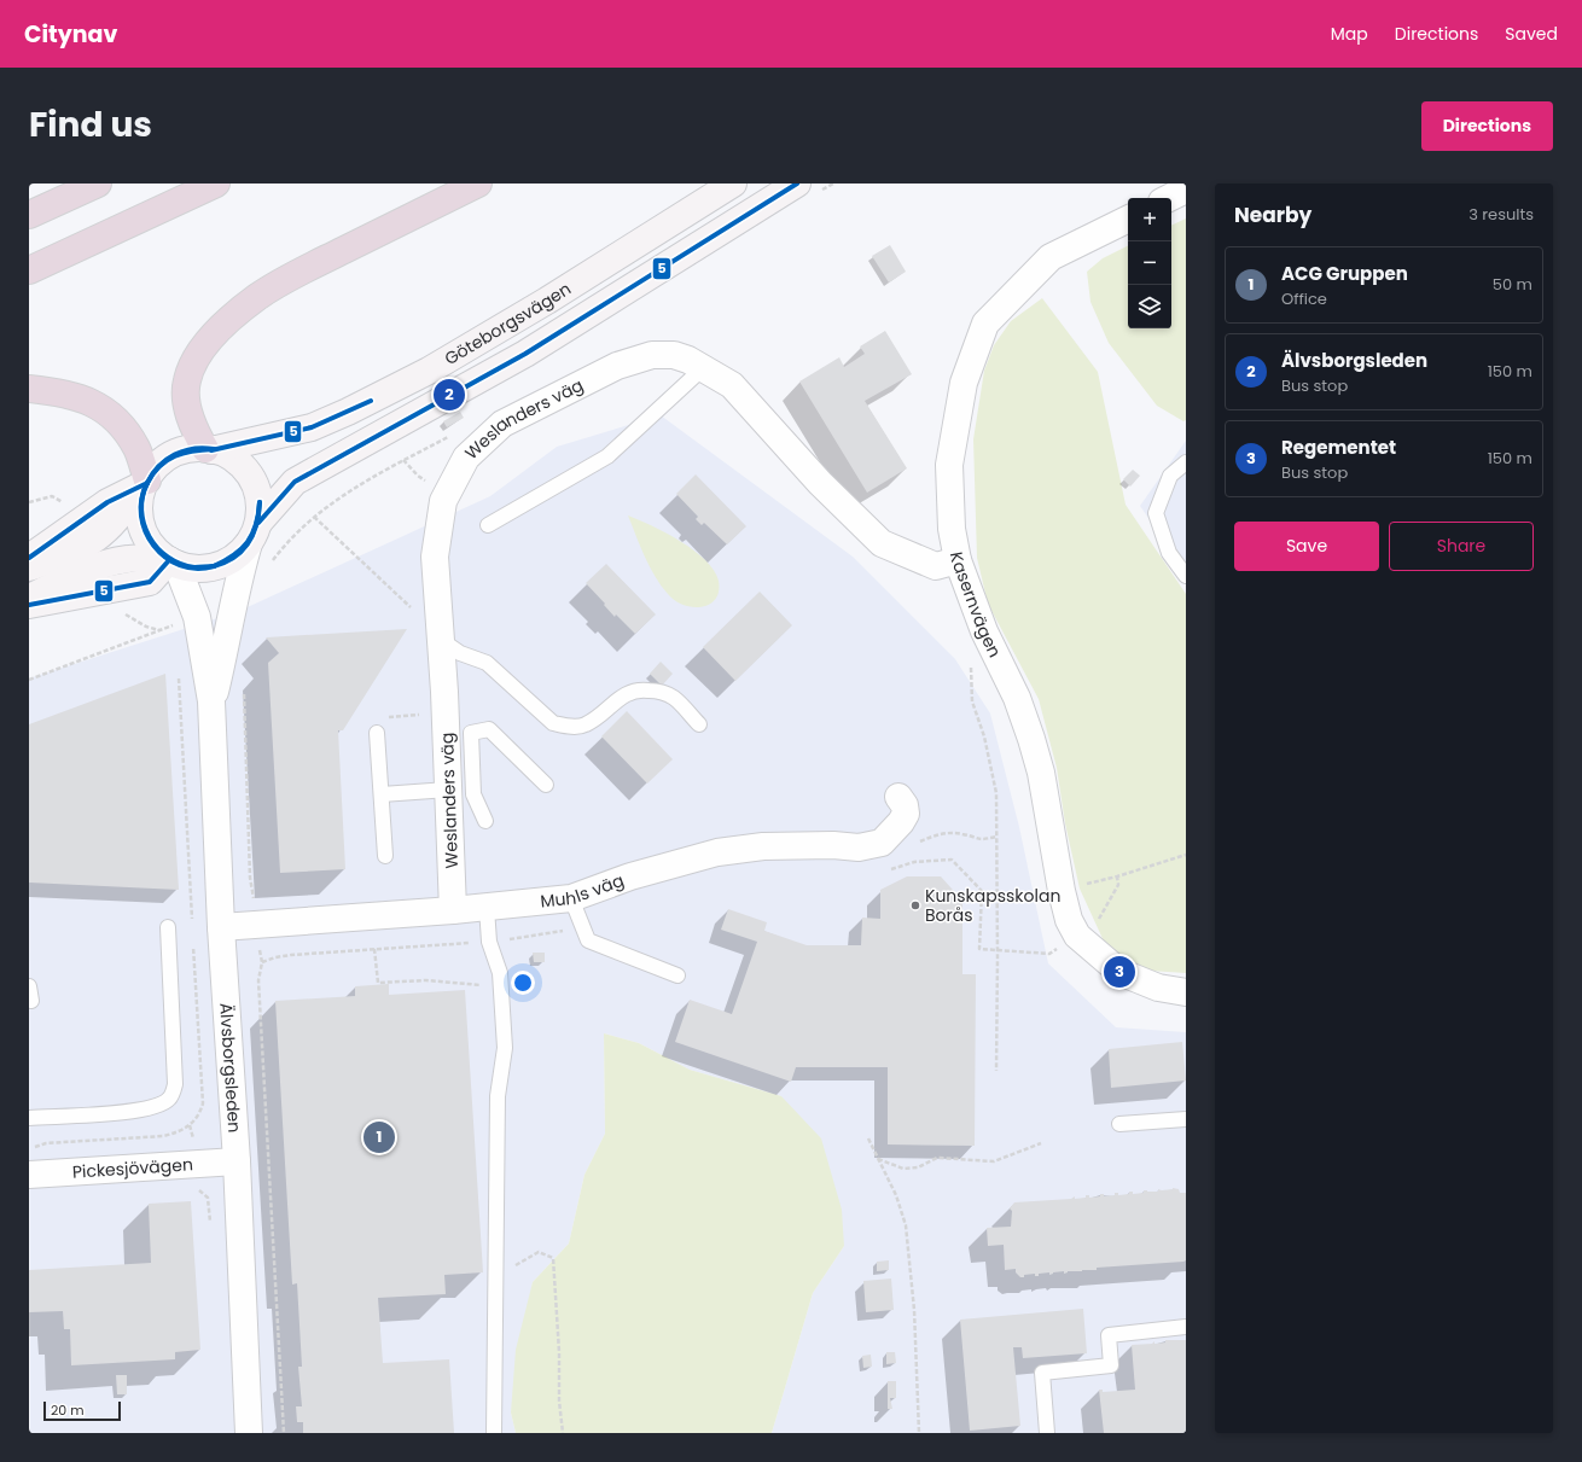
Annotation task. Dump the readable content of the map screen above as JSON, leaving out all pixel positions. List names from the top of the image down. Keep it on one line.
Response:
{"streets":{"main road":["Göteborgsvägen"],"street":["Weslanders väg","Kasernvägen","Muhls väg","Älvsborgsleden","Pickesjövägen"]},"crossings":[["Göteborgsvägen","Älvsborgsleden"],["Weslanders väg","Kasernvägen"],["Weslanders väg","Muhls väg"],["Muhls väg","Älvsborgsleden"],["Älvsborgsleden","Pickesjövägen"]],"places":["Kunskapsskolan Borås"],"lines":["transit line 5"],"scale_bar":"20 m","page":{"header":"Citynav","nav":["Map","Directions","Saved"],"title":"Find us","buttons":["Directions",["Save","Share"]],"heading":["Nearby","3 results"],"map_buttons":["+","−"],"list":[{"mark":"1","name":"ACG Gruppen","note":"Office","value":"50 m"},{"mark":"2","name":"Älvsborgsleden","note":"Bus stop","value":"150 m"},{"mark":"3","name":"Regementet","note":"Bus stop","value":"150 m"}],"pins":["2","3","1"],"scale":"20 m"}}
